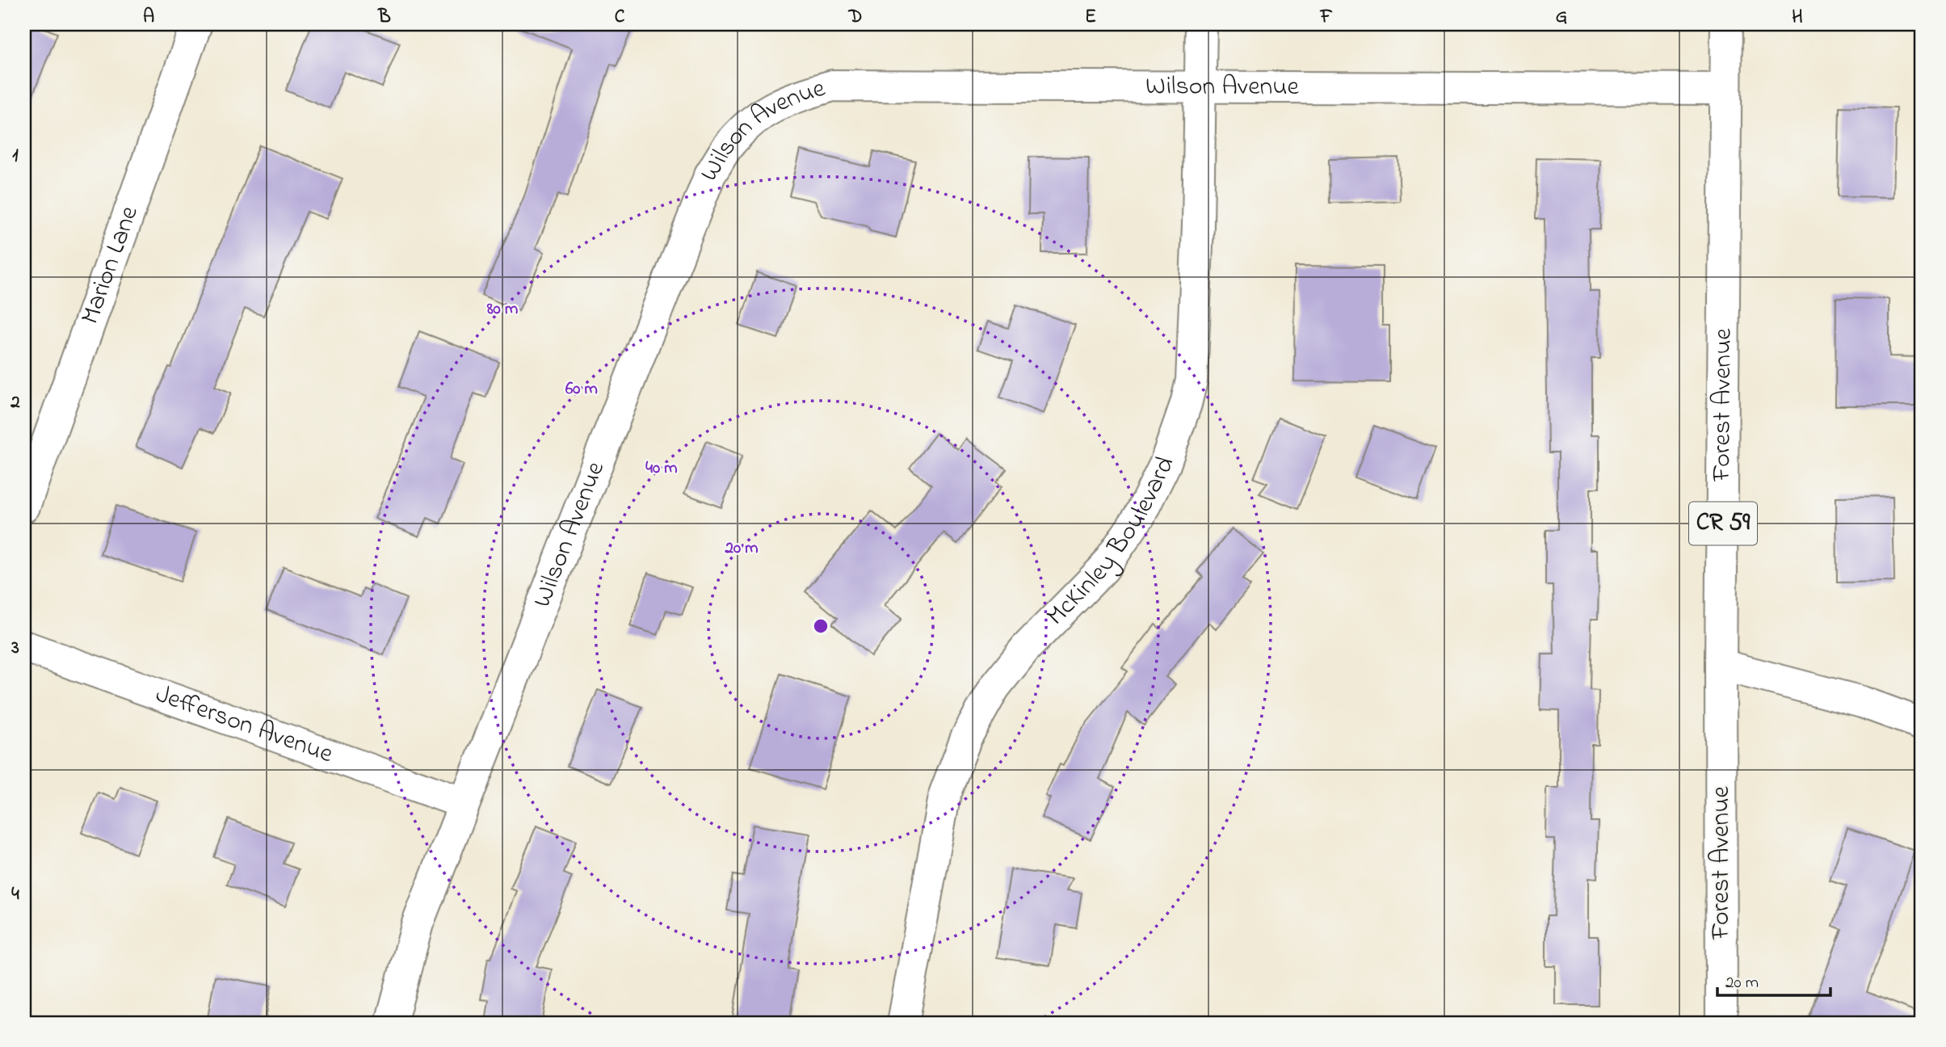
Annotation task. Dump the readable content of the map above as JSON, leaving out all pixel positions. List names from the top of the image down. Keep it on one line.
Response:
{"streets":{"street":["Wilson Avenue","Marion Lane","Forest Avenue","CR 59","McKinley Boulevard","Jefferson Avenue"]},"crossings":[["Wilson Avenue","Forest Avenue"],["Wilson Avenue","McKinley Boulevard"],["Wilson Avenue","Jefferson Avenue"]],"scale_bar":"20 m","grid":{"columns":["A","B","C","D","E","F","G","H"],"rows":["1","2","3","4"]},"rings":["80 m","60 m","40 m","20 m"]}
